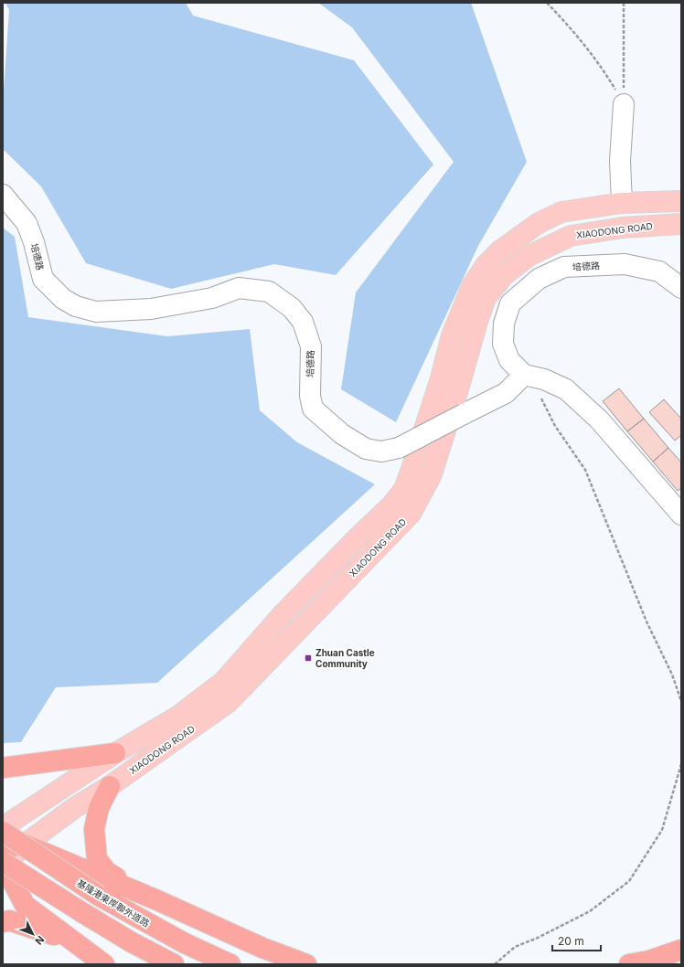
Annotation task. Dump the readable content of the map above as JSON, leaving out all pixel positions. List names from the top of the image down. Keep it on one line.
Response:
{"streets":{"highway":["基隆港東岸聯外道路"],"main road":["XIAODONG ROAD"],"street":["培德路"]},"places":{"transit":["Zhuan Castle Community"]},"scale_bar":"20 m","north":"bottom right"}
